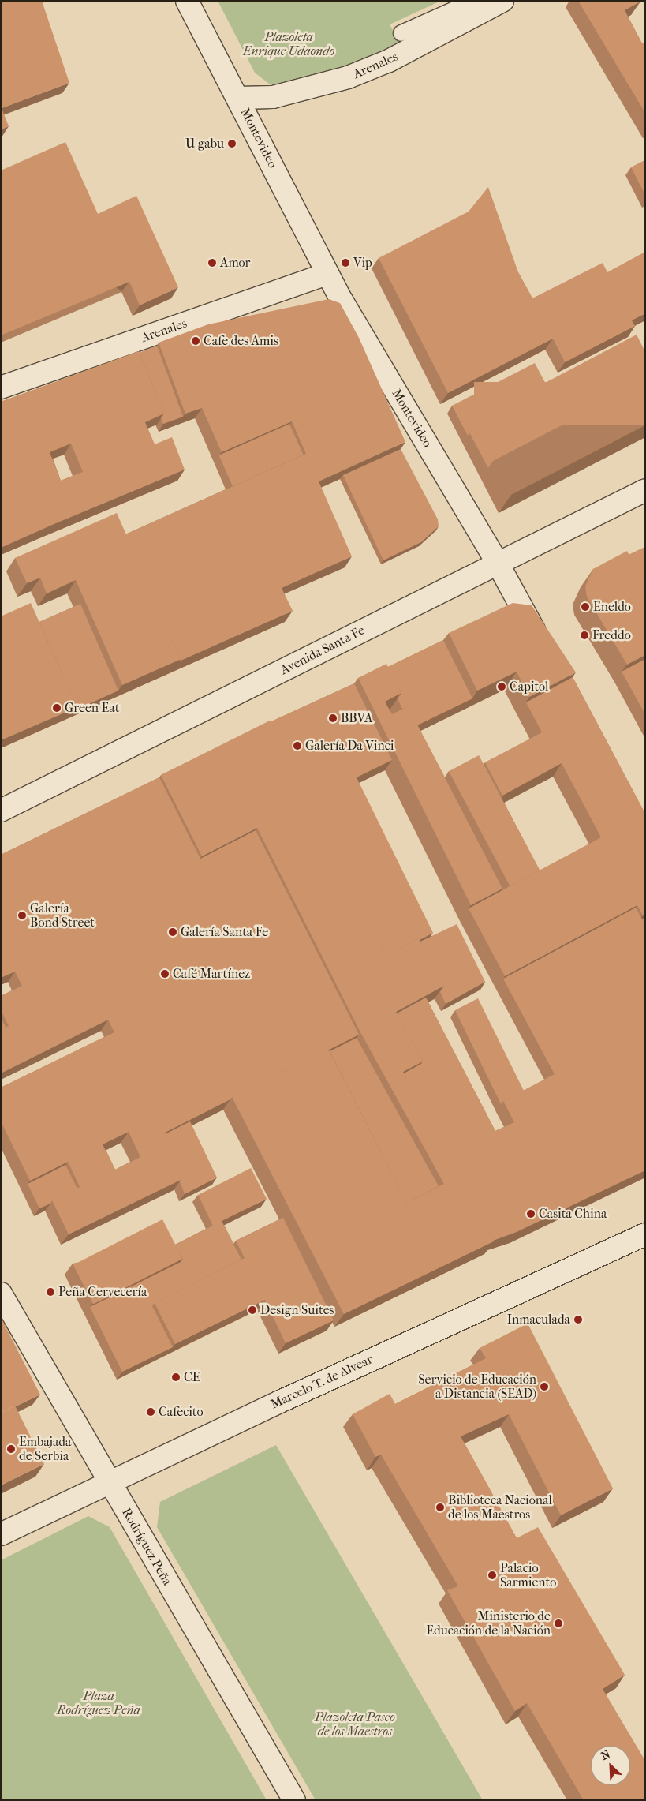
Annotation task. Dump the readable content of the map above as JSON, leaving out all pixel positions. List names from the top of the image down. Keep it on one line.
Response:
{"streets":{"street":["Arenales","Montevideo","Avenida Santa Fe","Marcelo T. de Alvear","Rodríguez Peña"]},"crossings":[["Arenales","Montevideo"],["Montevideo","Avenida Santa Fe"],["Marcelo T. de Alvear","Rodríguez Peña"]],"parks":["Plazoleta Enrique Udaondo","Plaza Rodríguez Peña","Plazoleta Paseo de los Maestros"],"places":["U gabu","Amor","Vip","Cafe des Amis","Eneldo","Freddo","Capitol","Green Eat","BBVA","Galería Da Vinci","Galería Bond Street","Galería Santa Fe","Café Martínez","Casita China","Peña Cervecería","Design Suites","Inmaculada","CE","Servicio de Educación a Distancia (SEAD)","Cafecito","Embajada de Serbia","Biblioteca Nacional de los Maestros","Palacio Sarmiento","Ministerio de Educación de la Nación"],"north":"top left"}
